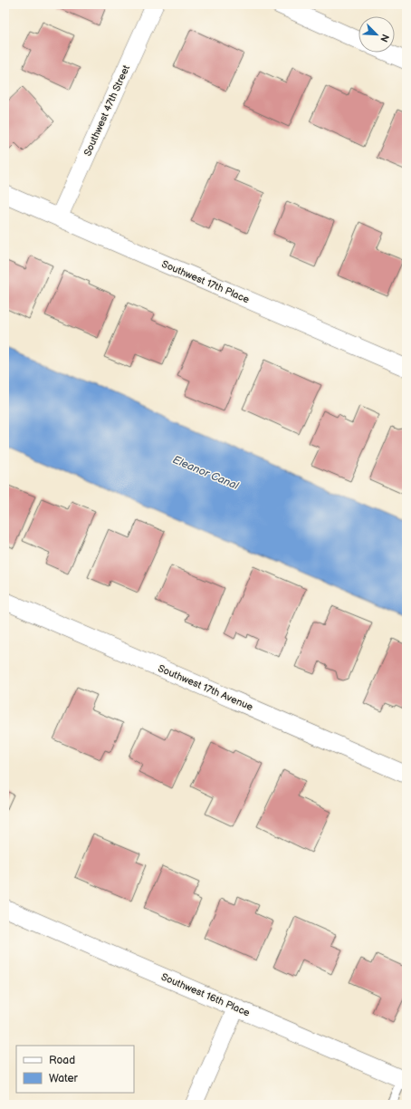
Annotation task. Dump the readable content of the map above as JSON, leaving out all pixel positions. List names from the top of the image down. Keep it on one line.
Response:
{"streets":{"street":["Southwest 47th Street","Southwest 17th Place","Southwest 17th Avenue","Southwest 16th Place"]},"crossings":[["Southwest 47th Street","Southwest 17th Place"]],"water":["Eleanor Canal"],"legend":["Road","Water"],"north":"bottom right"}
